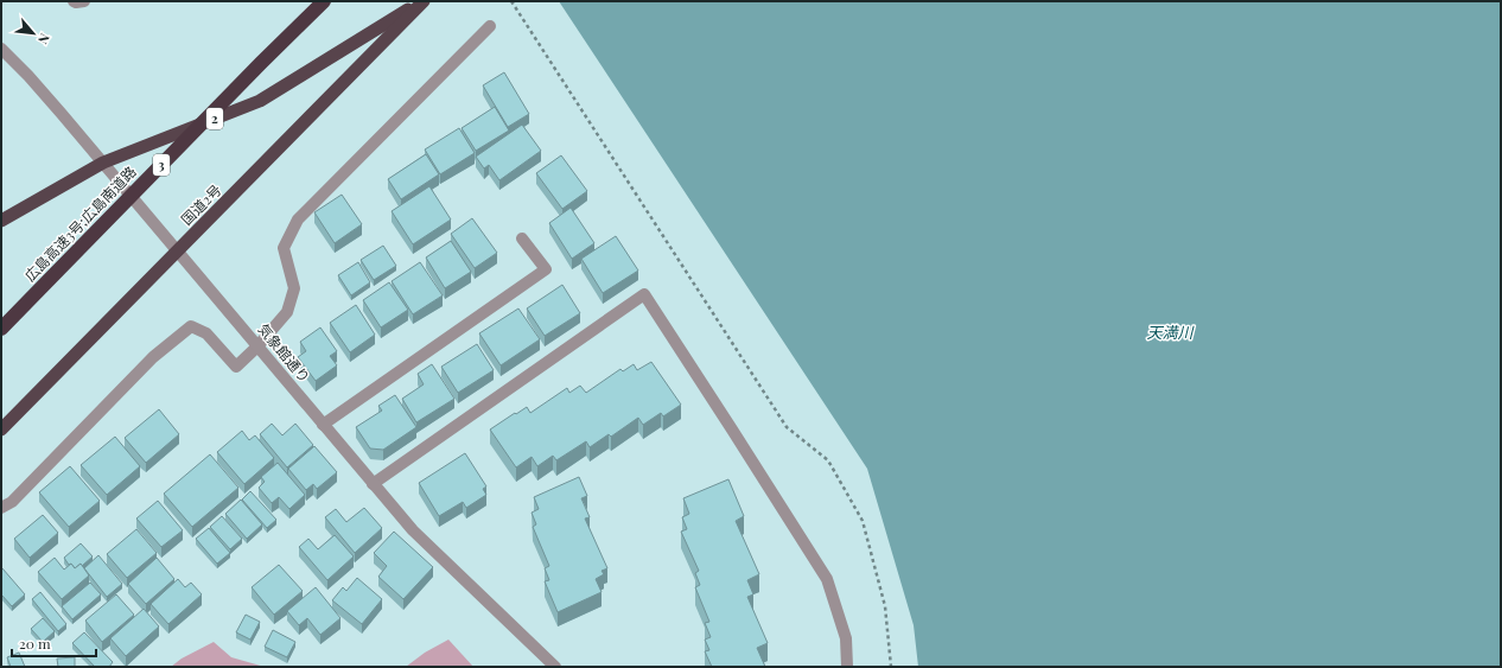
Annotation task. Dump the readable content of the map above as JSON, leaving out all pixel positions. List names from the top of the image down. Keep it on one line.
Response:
{"streets":{"highway":["2","3","国道2号","広島高速3号;広島南道路"],"street":["気象館通り"]},"crossings":[["国道2号","気象館通り"]],"water":["天満川"],"scale_bar":"20 m","north":"bottom right"}
